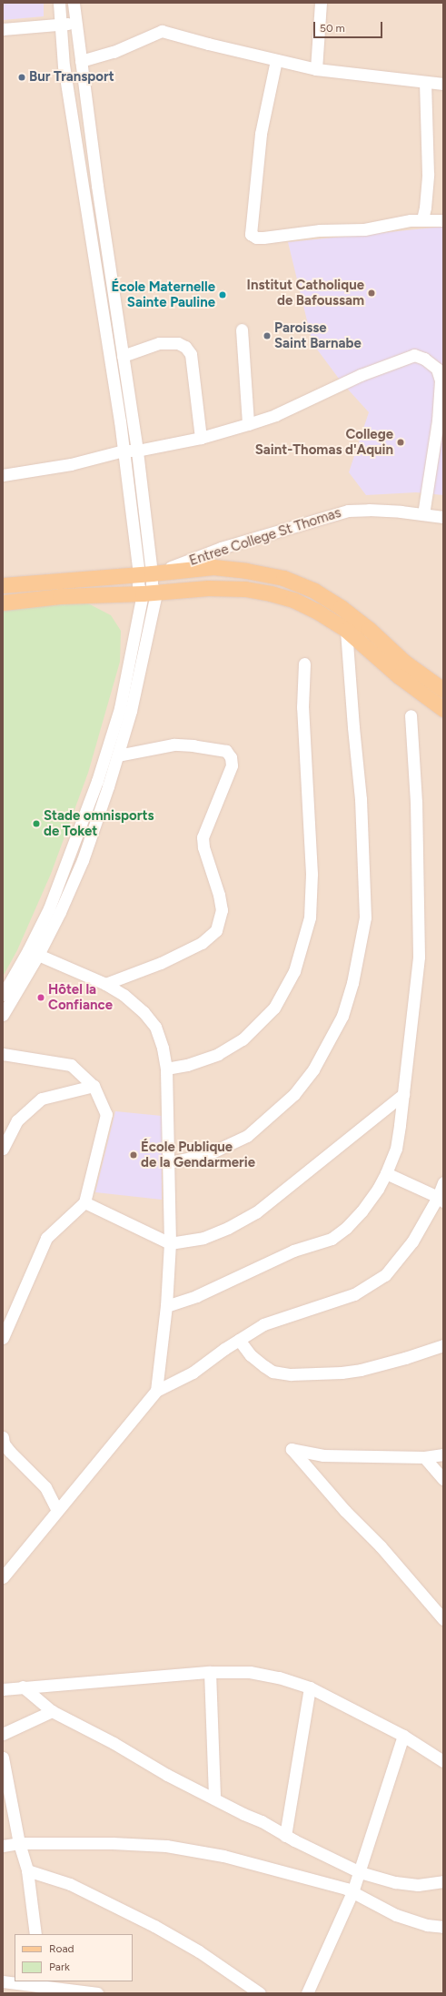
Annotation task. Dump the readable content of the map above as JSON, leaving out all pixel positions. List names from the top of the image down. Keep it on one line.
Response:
{"streets":{"street":["Entree College St Thomas"]},"places":["Bur Transport","Institut Catholique de Bafoussam","École Maternelle Sainte Pauline","Paroisse Saint Barnabe","College Saint-Thomas d'Aquin","Stade omnisports de Toket","Hôtel la Confiance","École Publique de la Gendarmerie"],"legend":["Road","Park"],"scale_bar":"50 m"}
